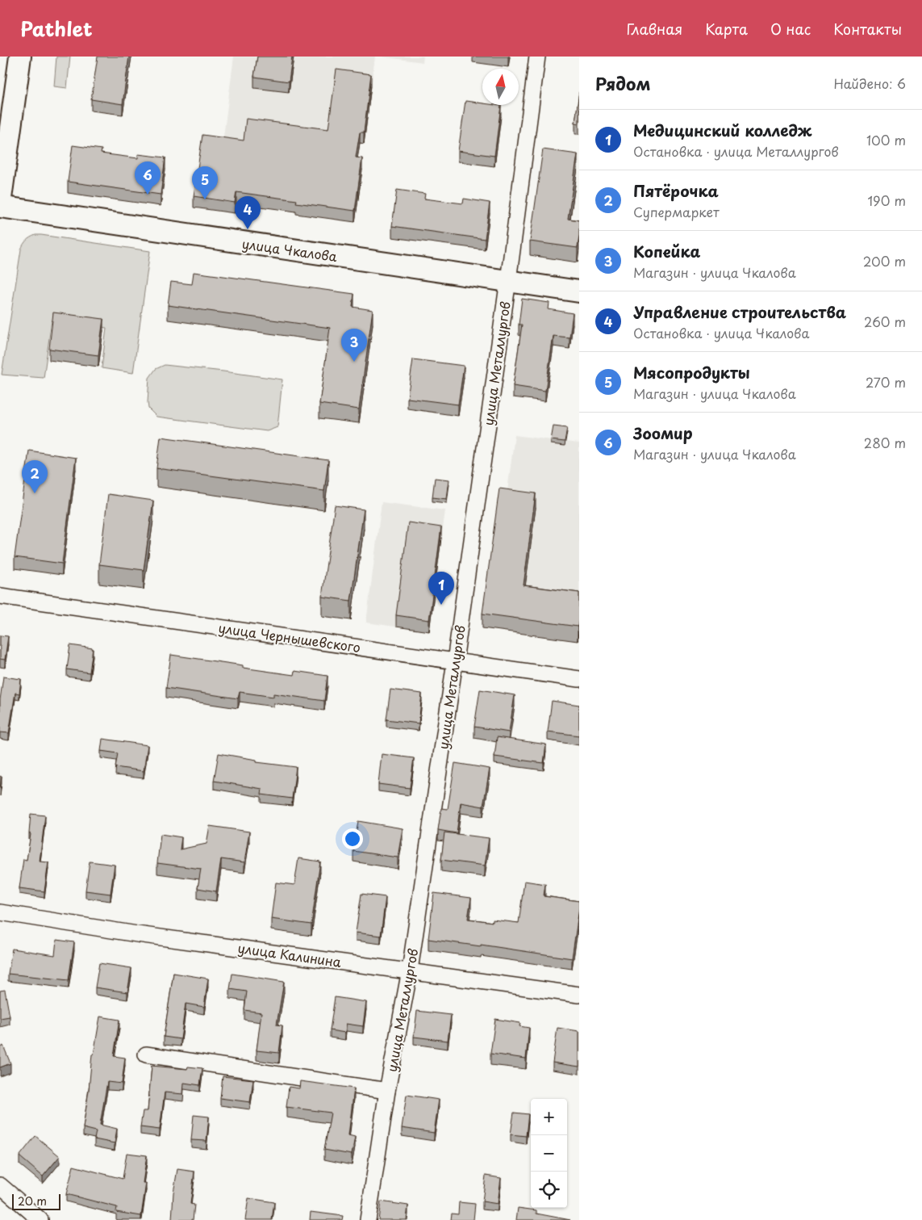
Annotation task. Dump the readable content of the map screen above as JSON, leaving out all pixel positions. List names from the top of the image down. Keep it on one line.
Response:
{"streets":{"main road":["улица Чкалова"],"street":["улица Металлургов","улица Чернышевского","улица Калинина"]},"crossings":[["улица Чкалова","улица Металлургов"],["улица Металлургов","улица Чернышевского"],["улица Металлургов","улица Калинина"]],"scale_bar":"20 m","north":"top","page":{"header":"Pathlet","nav":["Главная","Карта","О нас","Контакты"],"heading":["Рядом","Найдено: 6"],"list":[{"mark":"1","name":"Медицинский колледж","note":"Остановка · улица Металлургов","value":"100 m"},{"mark":"2","name":"Пятёрочка","note":"Супермаркет","value":"190 m"},{"mark":"3","name":"Копейка","note":"Магазин · улица Чкалова","value":"200 m"},{"mark":"4","name":"Управление строительства","note":"Остановка · улица Чкалова","value":"260 m"},{"mark":"5","name":"Мясопродукты","note":"Магазин · улица Чкалова","value":"270 m"},{"mark":"6","name":"Зоомир","note":"Магазин · улица Чкалова","value":"280 m"}],"pins":["6","5","4","3","2","1"],"map_buttons":["+","−"],"scale":"20 m"}}
